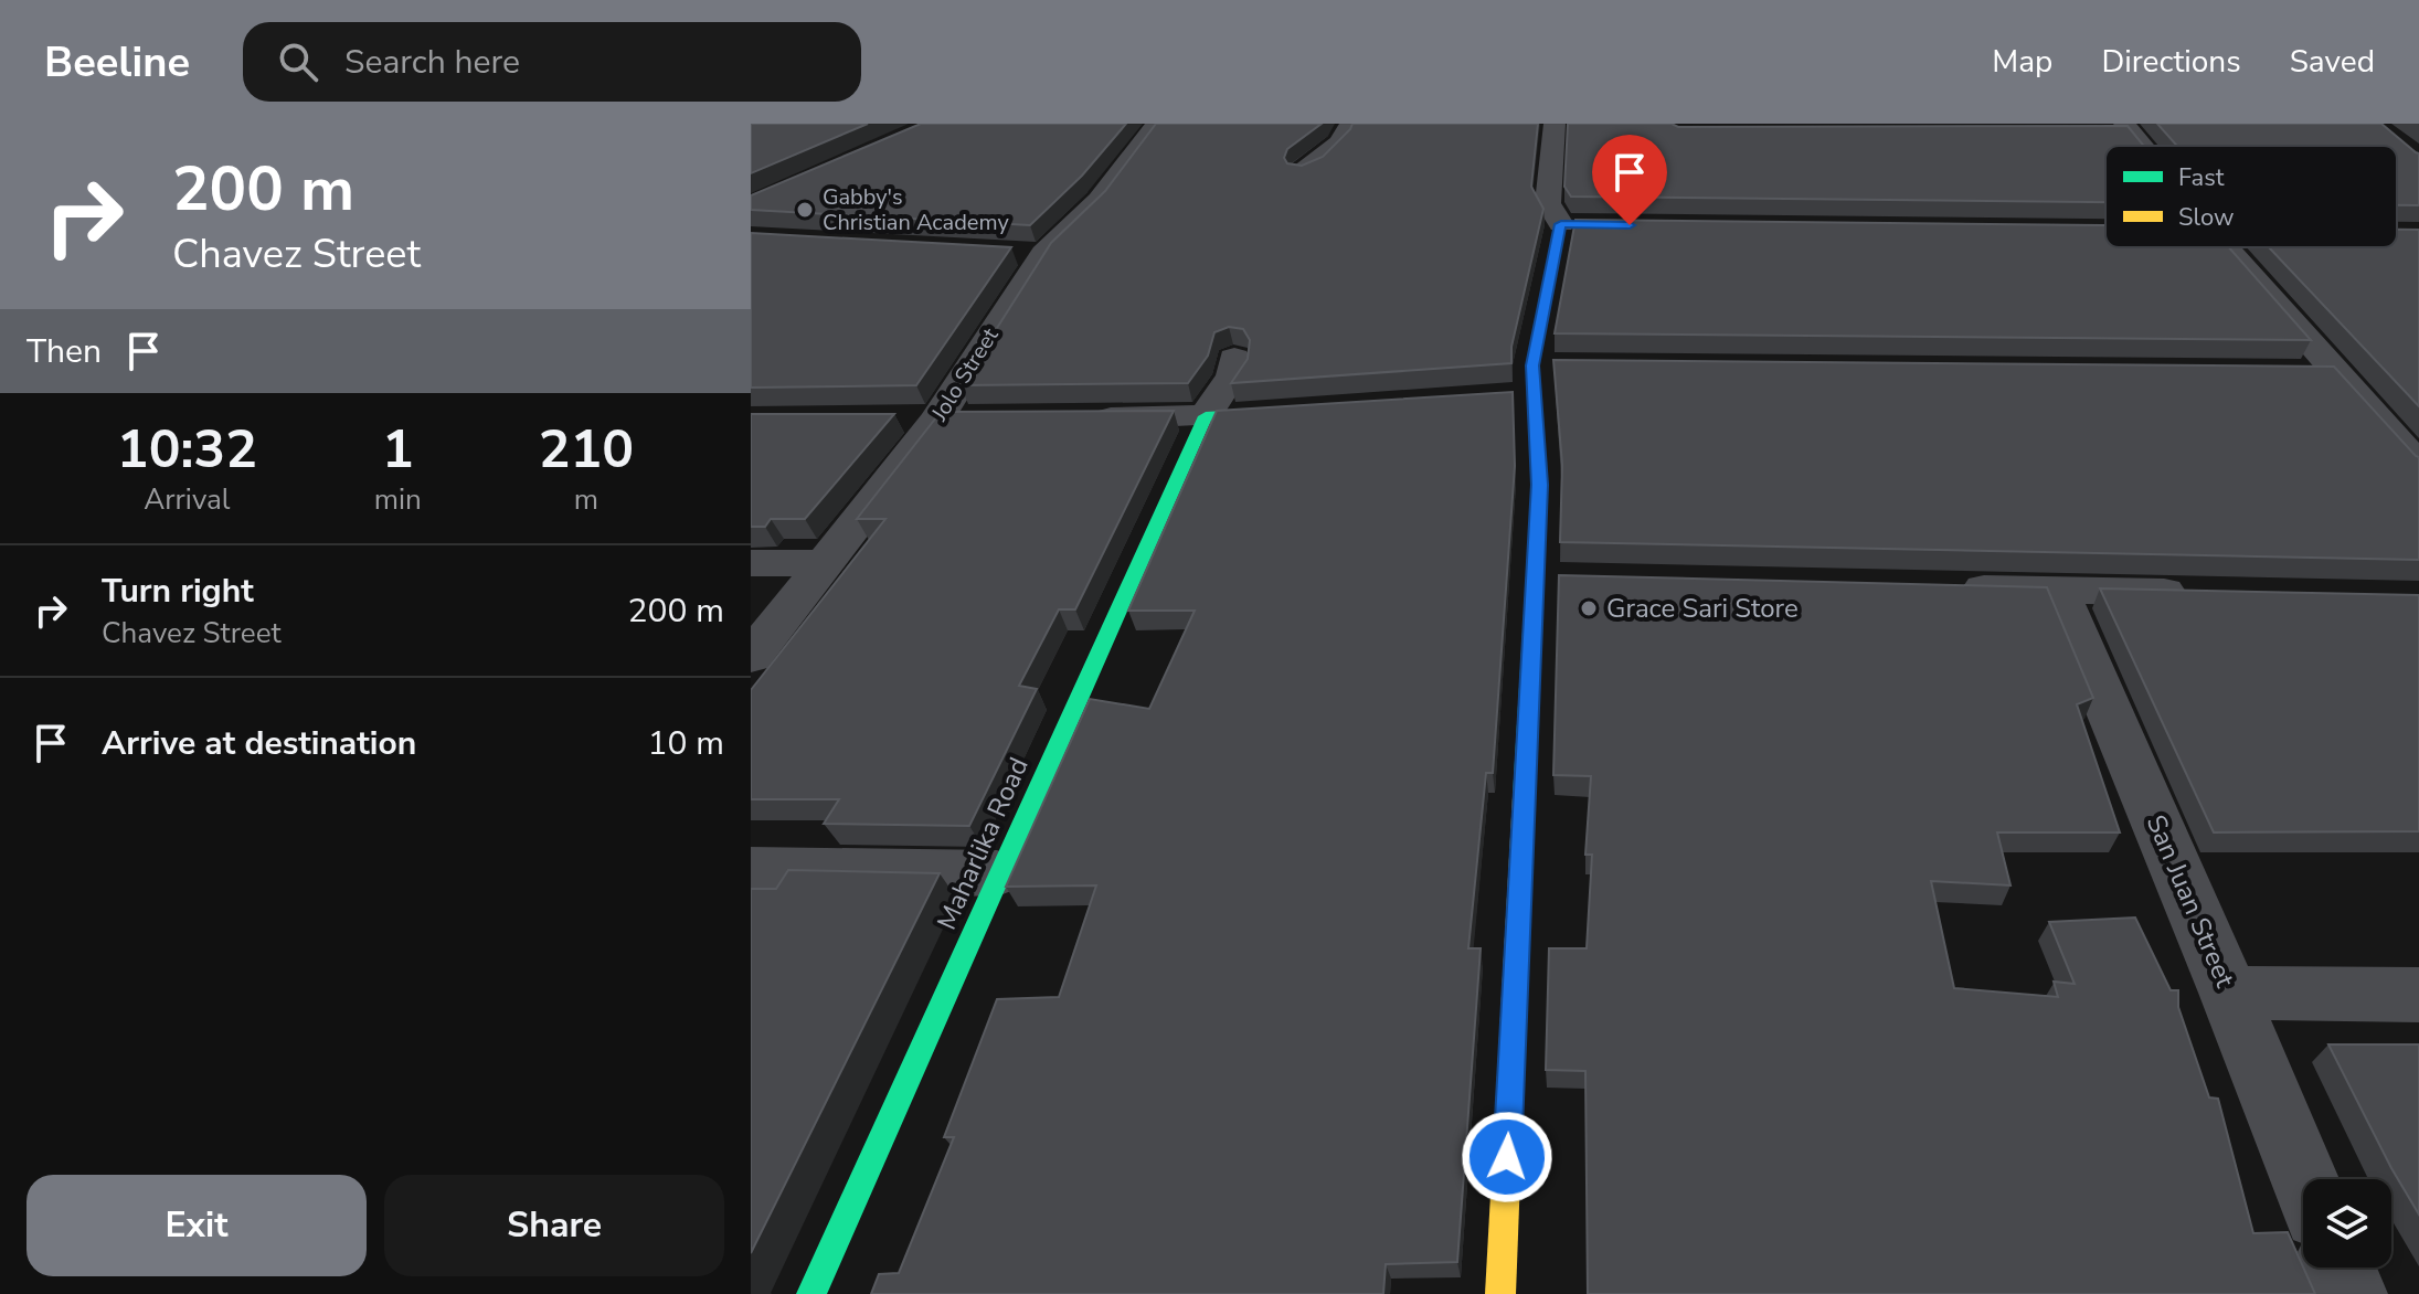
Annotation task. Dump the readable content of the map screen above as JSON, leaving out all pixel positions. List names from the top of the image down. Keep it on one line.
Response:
{"streets":{"street":["Jolo Street","Maharlika Road","San Juan Street"]},"places":["Gabby's Christian Academy","Grace Sari Store"],"legend":["Fast","Slow"],"page":{"header":"Beeline","search":"Search here","nav":["Map","Directions","Saved"],"turn":["200 m","Chavez Street"],"then":"Then","eta":["10:32","Arrival","1","min","210","m"],"list":[{"name":"Turn right","note":"Chavez Street","value":"200 m"},{"name":"Arrive at destination","value":"10 m"}],"buttons":["Exit","Share"]}}
